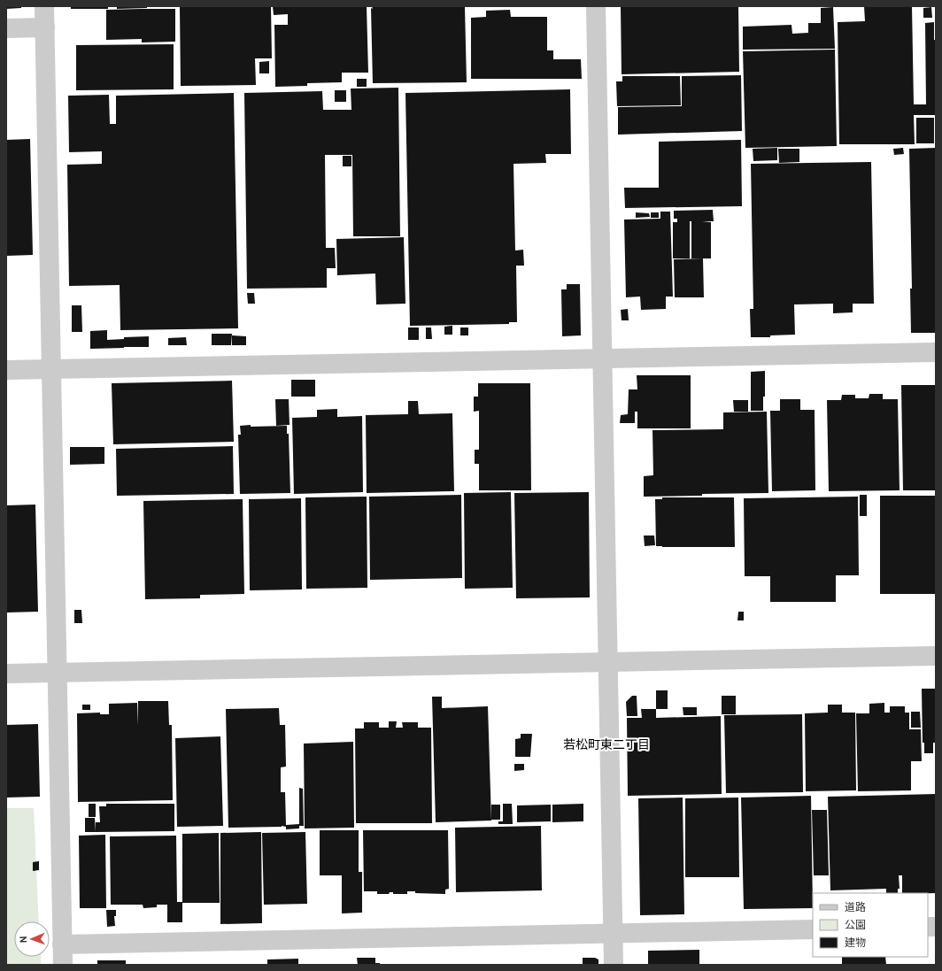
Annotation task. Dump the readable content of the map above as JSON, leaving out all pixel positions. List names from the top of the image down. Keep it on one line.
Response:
{"districts":["若松町東二丁目"],"legend":["道路","公園","建物"],"north":"left"}
